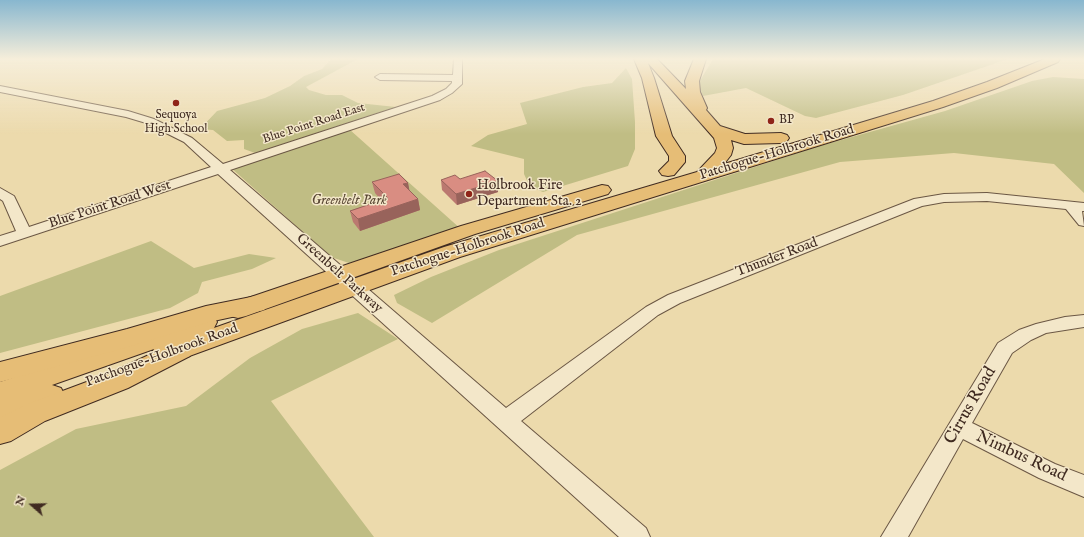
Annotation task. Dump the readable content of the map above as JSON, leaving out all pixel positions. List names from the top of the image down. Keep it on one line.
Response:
{"streets":{"main road":["Patchogue-Holbrook Road"],"street":["Blue Point Road East","Blue Point Road West","Thunder Road","Greenbelt Parkway","Cirrus Road","Nimbus Road"]},"crossings":[["Blue Point Road East","Blue Point Road West"],["Blue Point Road East","Greenbelt Parkway"],["Patchogue-Holbrook Road","Greenbelt Parkway"],["Blue Point Road West","Greenbelt Parkway"],["Thunder Road","Greenbelt Parkway"],["Cirrus Road","Nimbus Road"]],"parks":["Greenbelt Park"],"places":["Sequoya High School","BP","Holbrook Fire Department Sta. 2"],"north":"left"}
